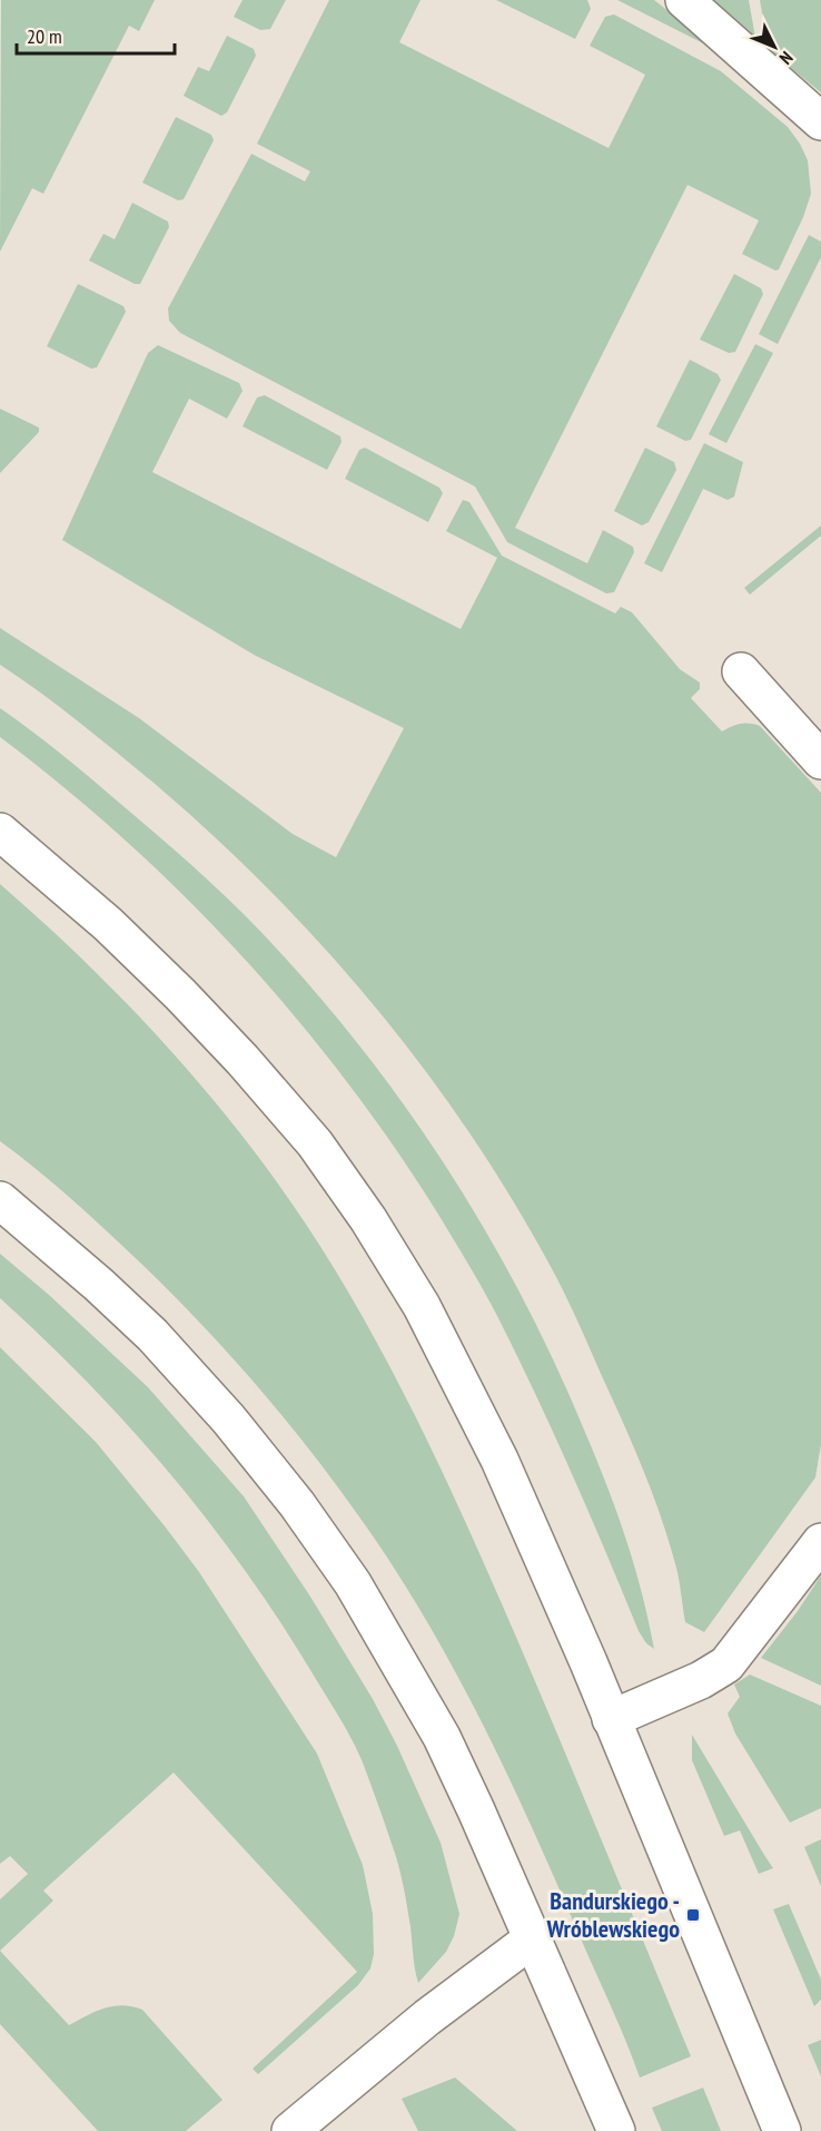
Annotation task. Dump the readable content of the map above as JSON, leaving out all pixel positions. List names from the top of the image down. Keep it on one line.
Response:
{"places":{"transit":["Bandurskiego - Wróblewskiego"]},"scale_bar":"20 m","north":"bottom right"}
